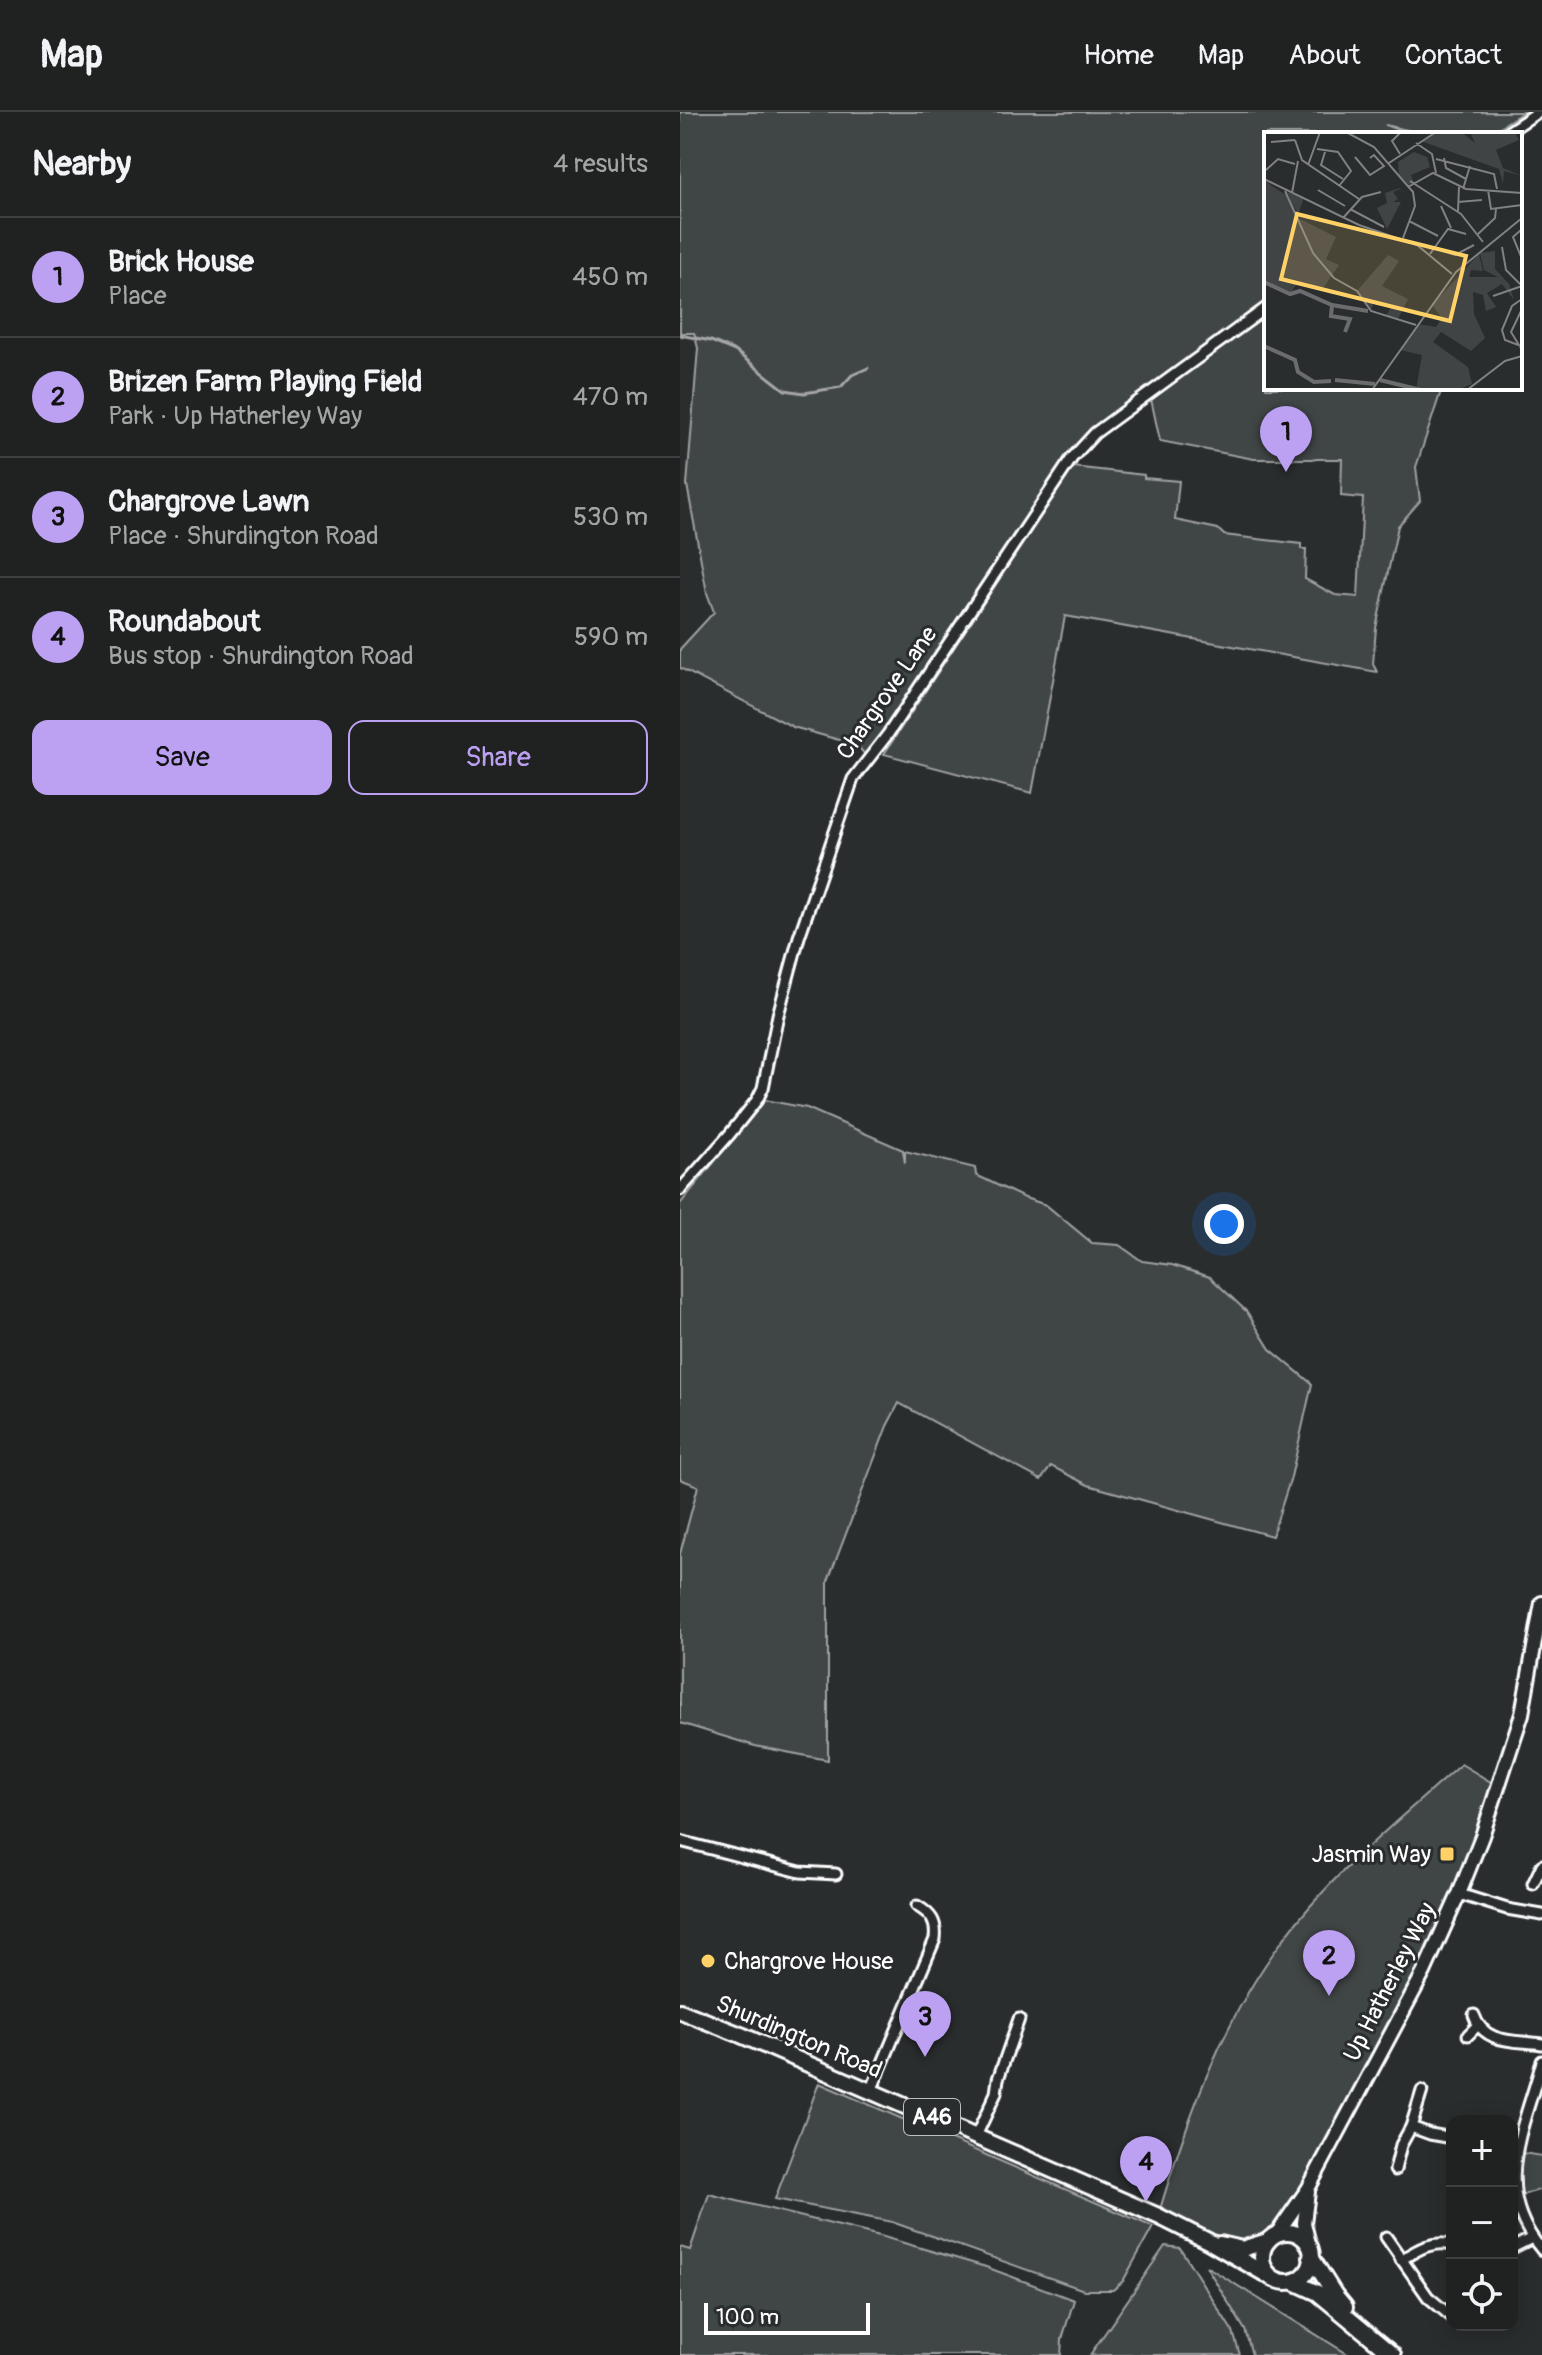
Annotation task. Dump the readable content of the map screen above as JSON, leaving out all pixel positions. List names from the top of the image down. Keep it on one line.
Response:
{"streets":{"main road":["Shurdington Road","A46"],"street":["Chargrove Lane","Up Hatherley Way"]},"crossings":[["Up Hatherley Way","Shurdington Road"]],"places":{"transit":["Jasmin Way"],"other":["Chargrove House"]},"scale_bar":"100 m","page":{"header":"Map","nav":["Home","Map","About","Contact"],"heading":["Nearby","4 results"],"list":[{"mark":"1","name":"Brick House","note":"Place","value":"450 m"},{"mark":"2","name":"Brizen Farm Playing Field","note":"Park · Up Hatherley Way","value":"470 m"},{"mark":"3","name":"Chargrove Lawn","note":"Place · Shurdington Road","value":"530 m"},{"mark":"4","name":"Roundabout","note":"Bus stop · Shurdington Road","value":"590 m"}],"pins":["1","2","3","4"],"buttons":["Save","Share"],"map_buttons":["+","−"],"scale":"100 m"}}
